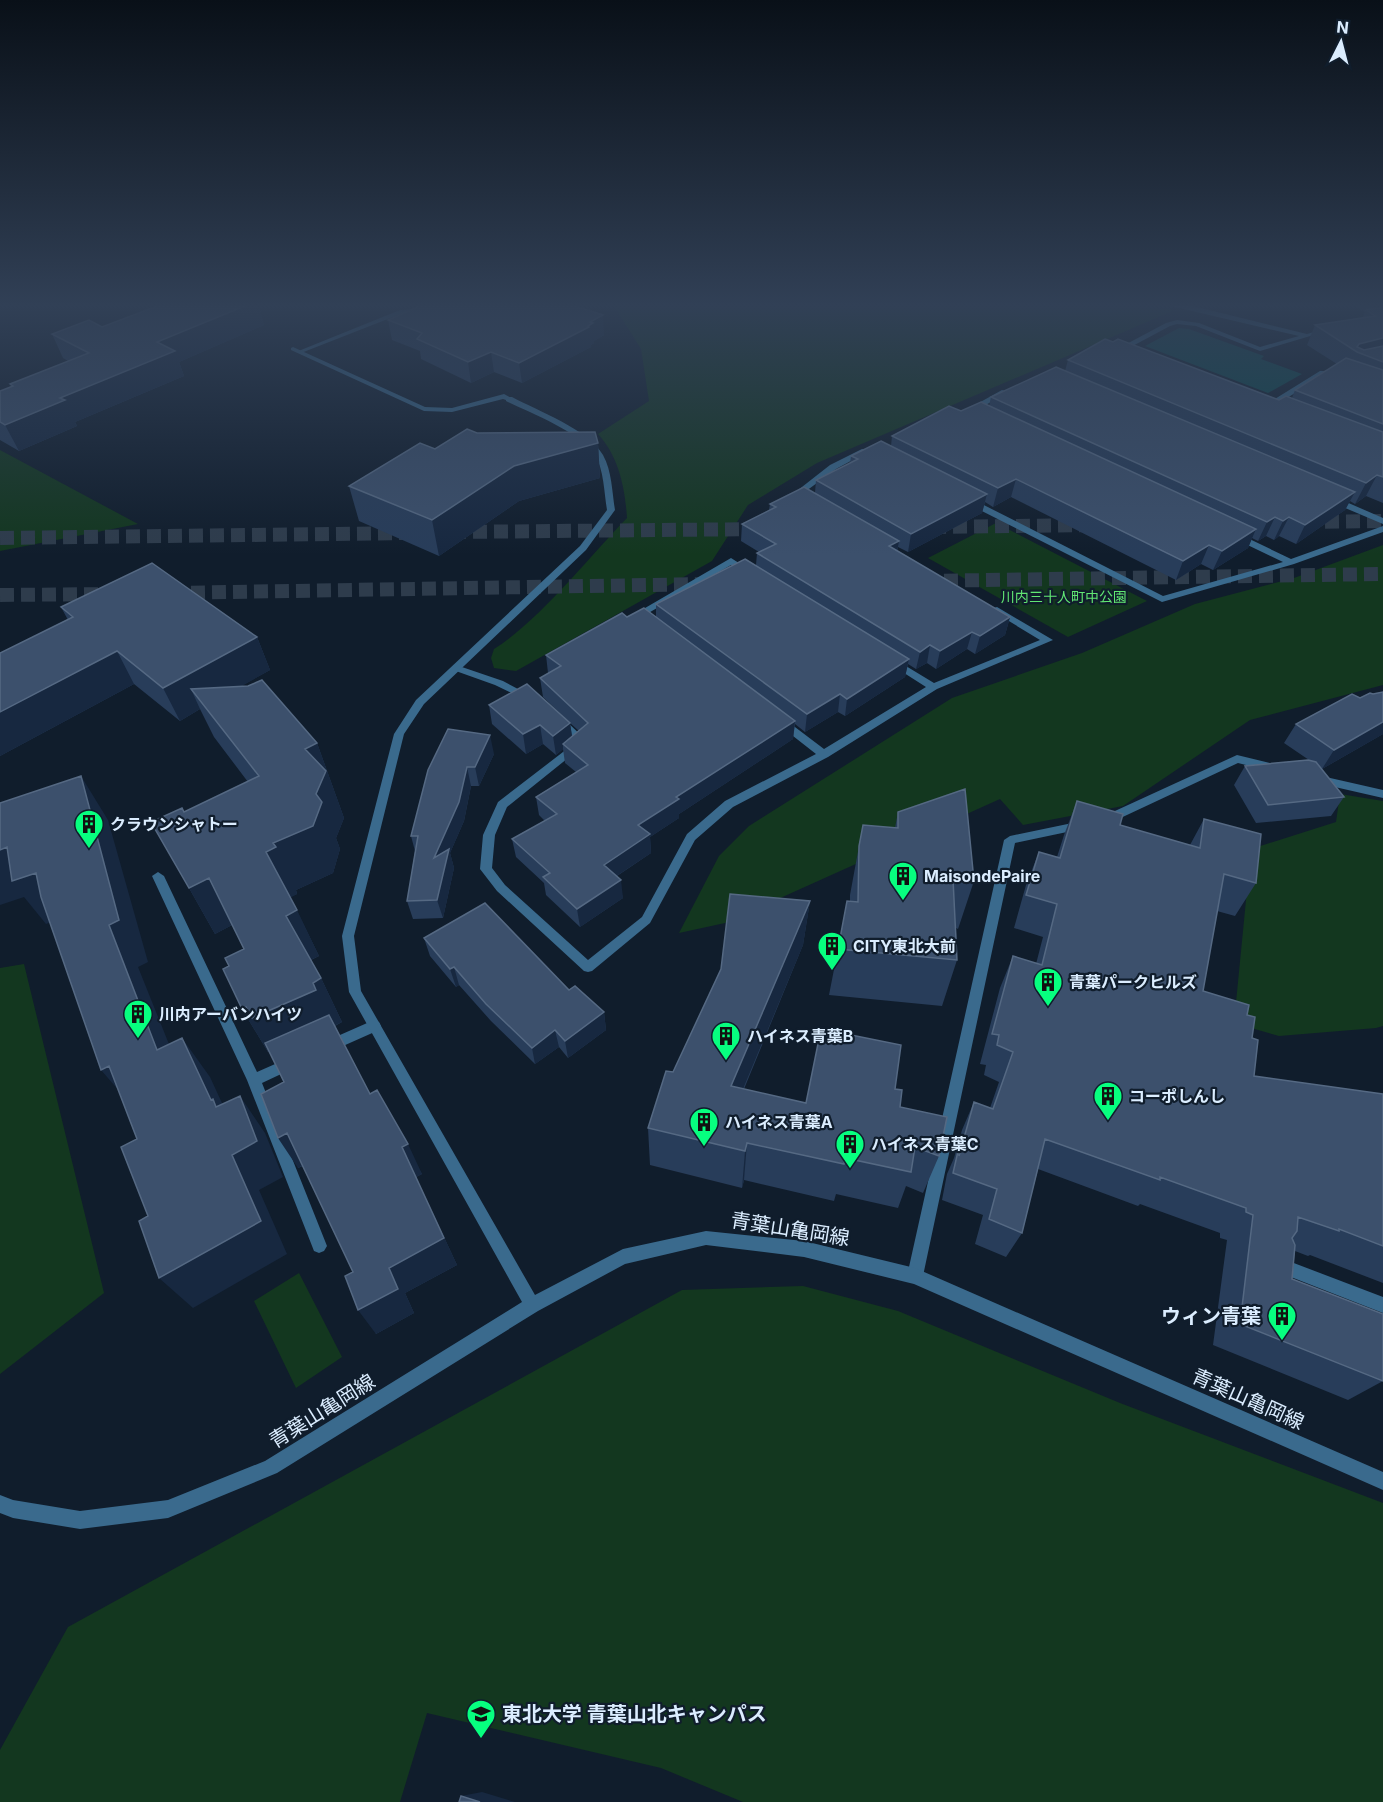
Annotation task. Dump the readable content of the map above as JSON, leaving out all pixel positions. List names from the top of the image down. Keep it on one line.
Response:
{"streets":{"street":["青葉山亀岡線"]},"parks":["川内三十人町中公園"],"places":{"building":["クラウンシャトー","MaisondePaire","CITY東北大前","青葉パークヒルズ","川内アーバンハイツ","ハイネス青葉B","コーポしんし","ハイネス青葉A","ハイネス青葉C","ウィン青葉"],"school or university":["東北大学 青葉山北キャンパス"]},"north":"top"}
